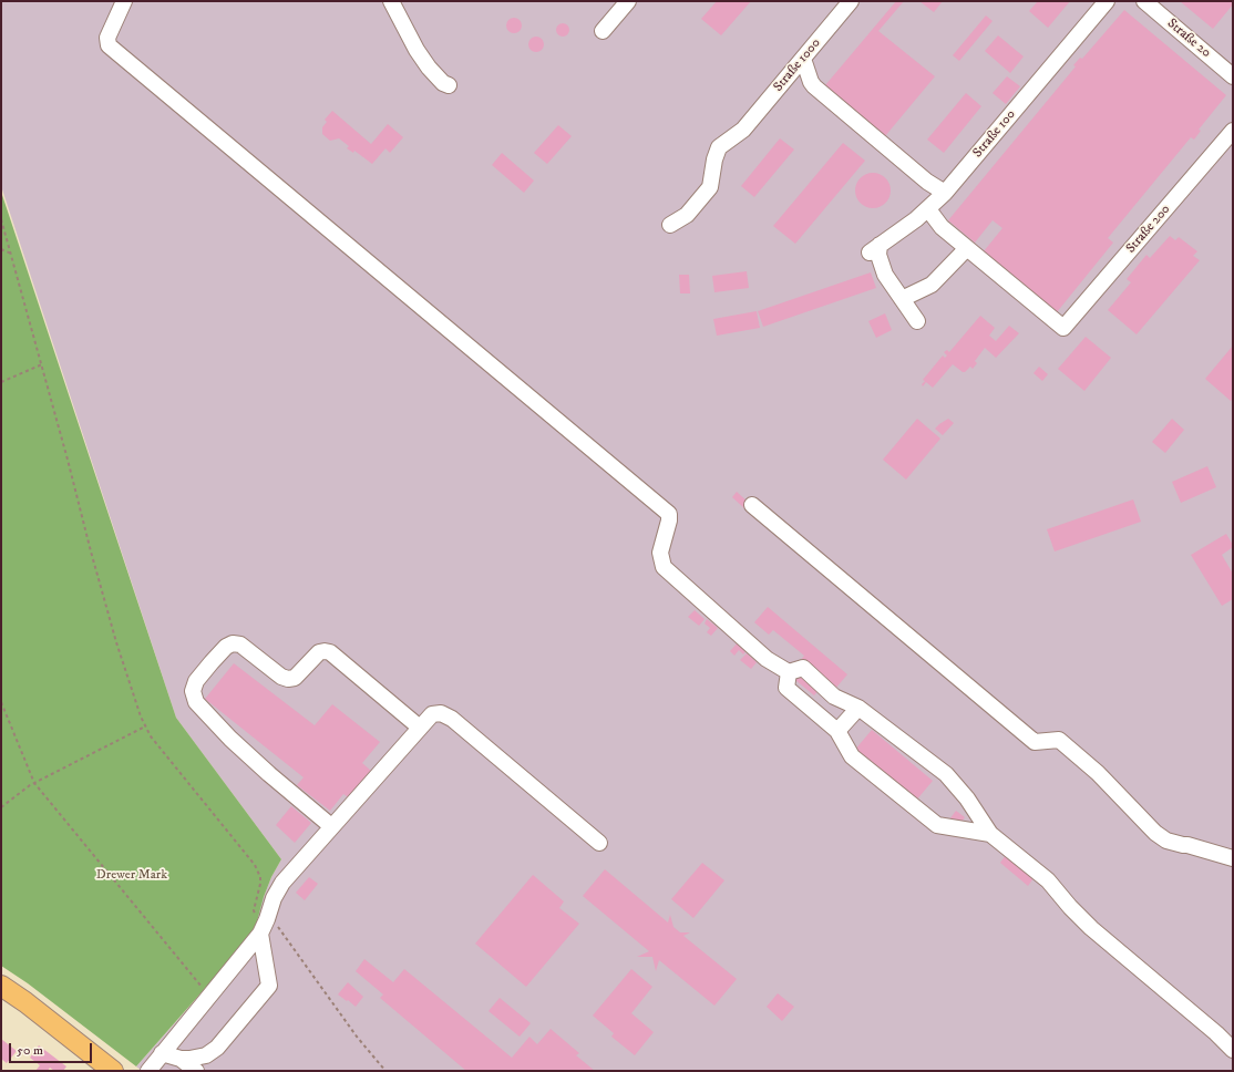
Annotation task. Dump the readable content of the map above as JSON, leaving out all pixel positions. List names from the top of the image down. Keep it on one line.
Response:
{"streets":{"street":["Straße 20","Straße 1000","Straße 100","Straße 200"]},"parks":["Drewer Mark"],"scale_bar":"50 m"}
